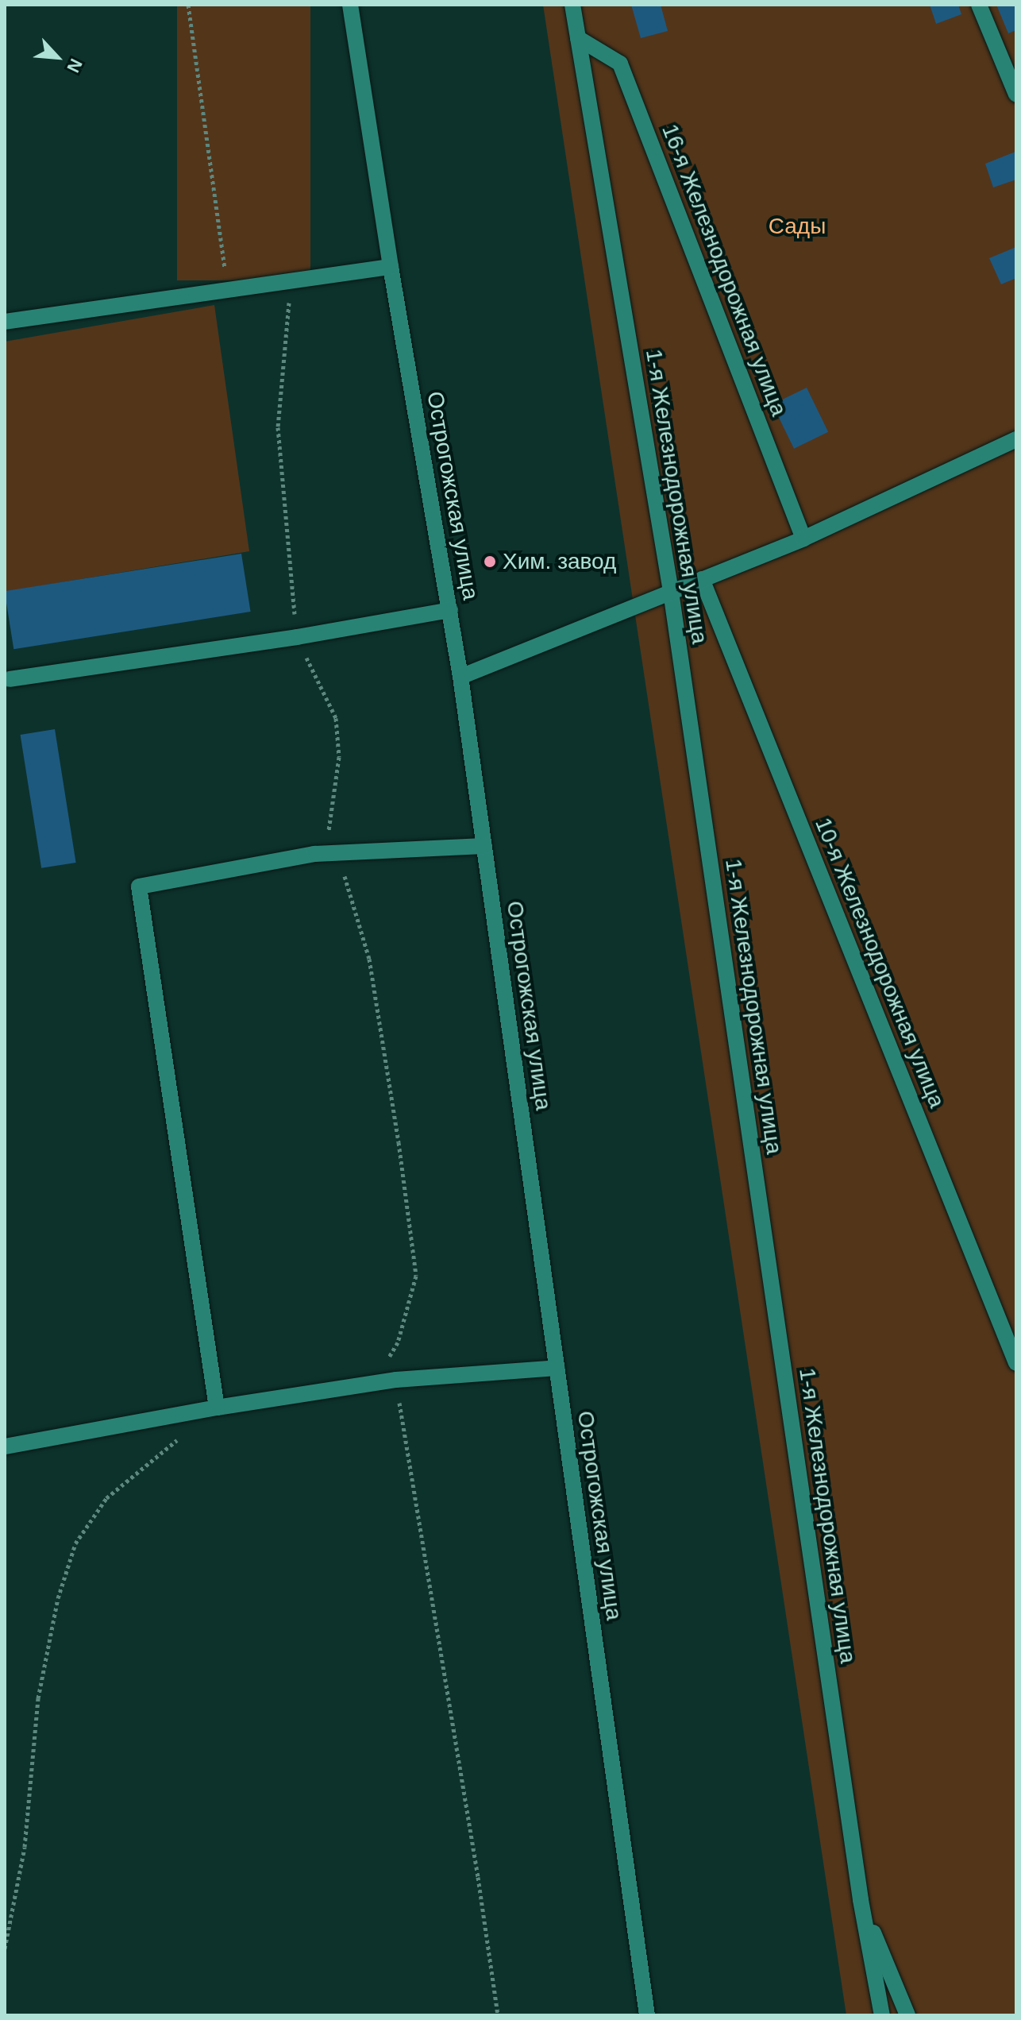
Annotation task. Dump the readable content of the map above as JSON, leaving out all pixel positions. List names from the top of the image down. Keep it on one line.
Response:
{"streets":{"street":["16-я Железнодорожная улица","Острогожская улица","1-я Железнодорожная улица","10-я Железнодорожная улица"]},"crossings":[["16-я Железнодорожная улица","1-я Железнодорожная улица"]],"parks":["Сады"],"places":["Хим. завод"],"north":"bottom right"}
